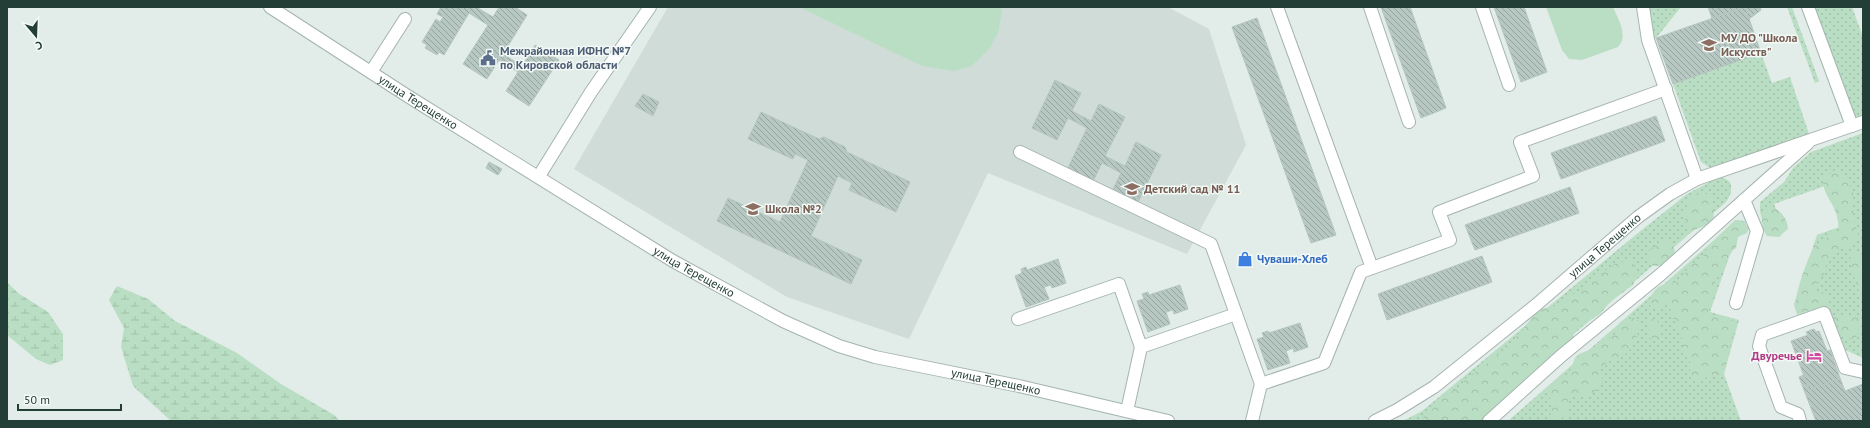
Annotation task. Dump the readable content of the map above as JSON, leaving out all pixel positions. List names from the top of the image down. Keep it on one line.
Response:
{"streets":{"street":["улица Терещенко"]},"places":{"school or university":["МУ ДО \"Школа Искусств\"","Детский сад № 11","Школа №2"],"public building":["Межрайонная ИФНС №7 по Кировской области"],"shop":["Чуваши-Хлеб"],"hotel":["Двуречье"]},"scale_bar":"50 m","north":"bottom"}
